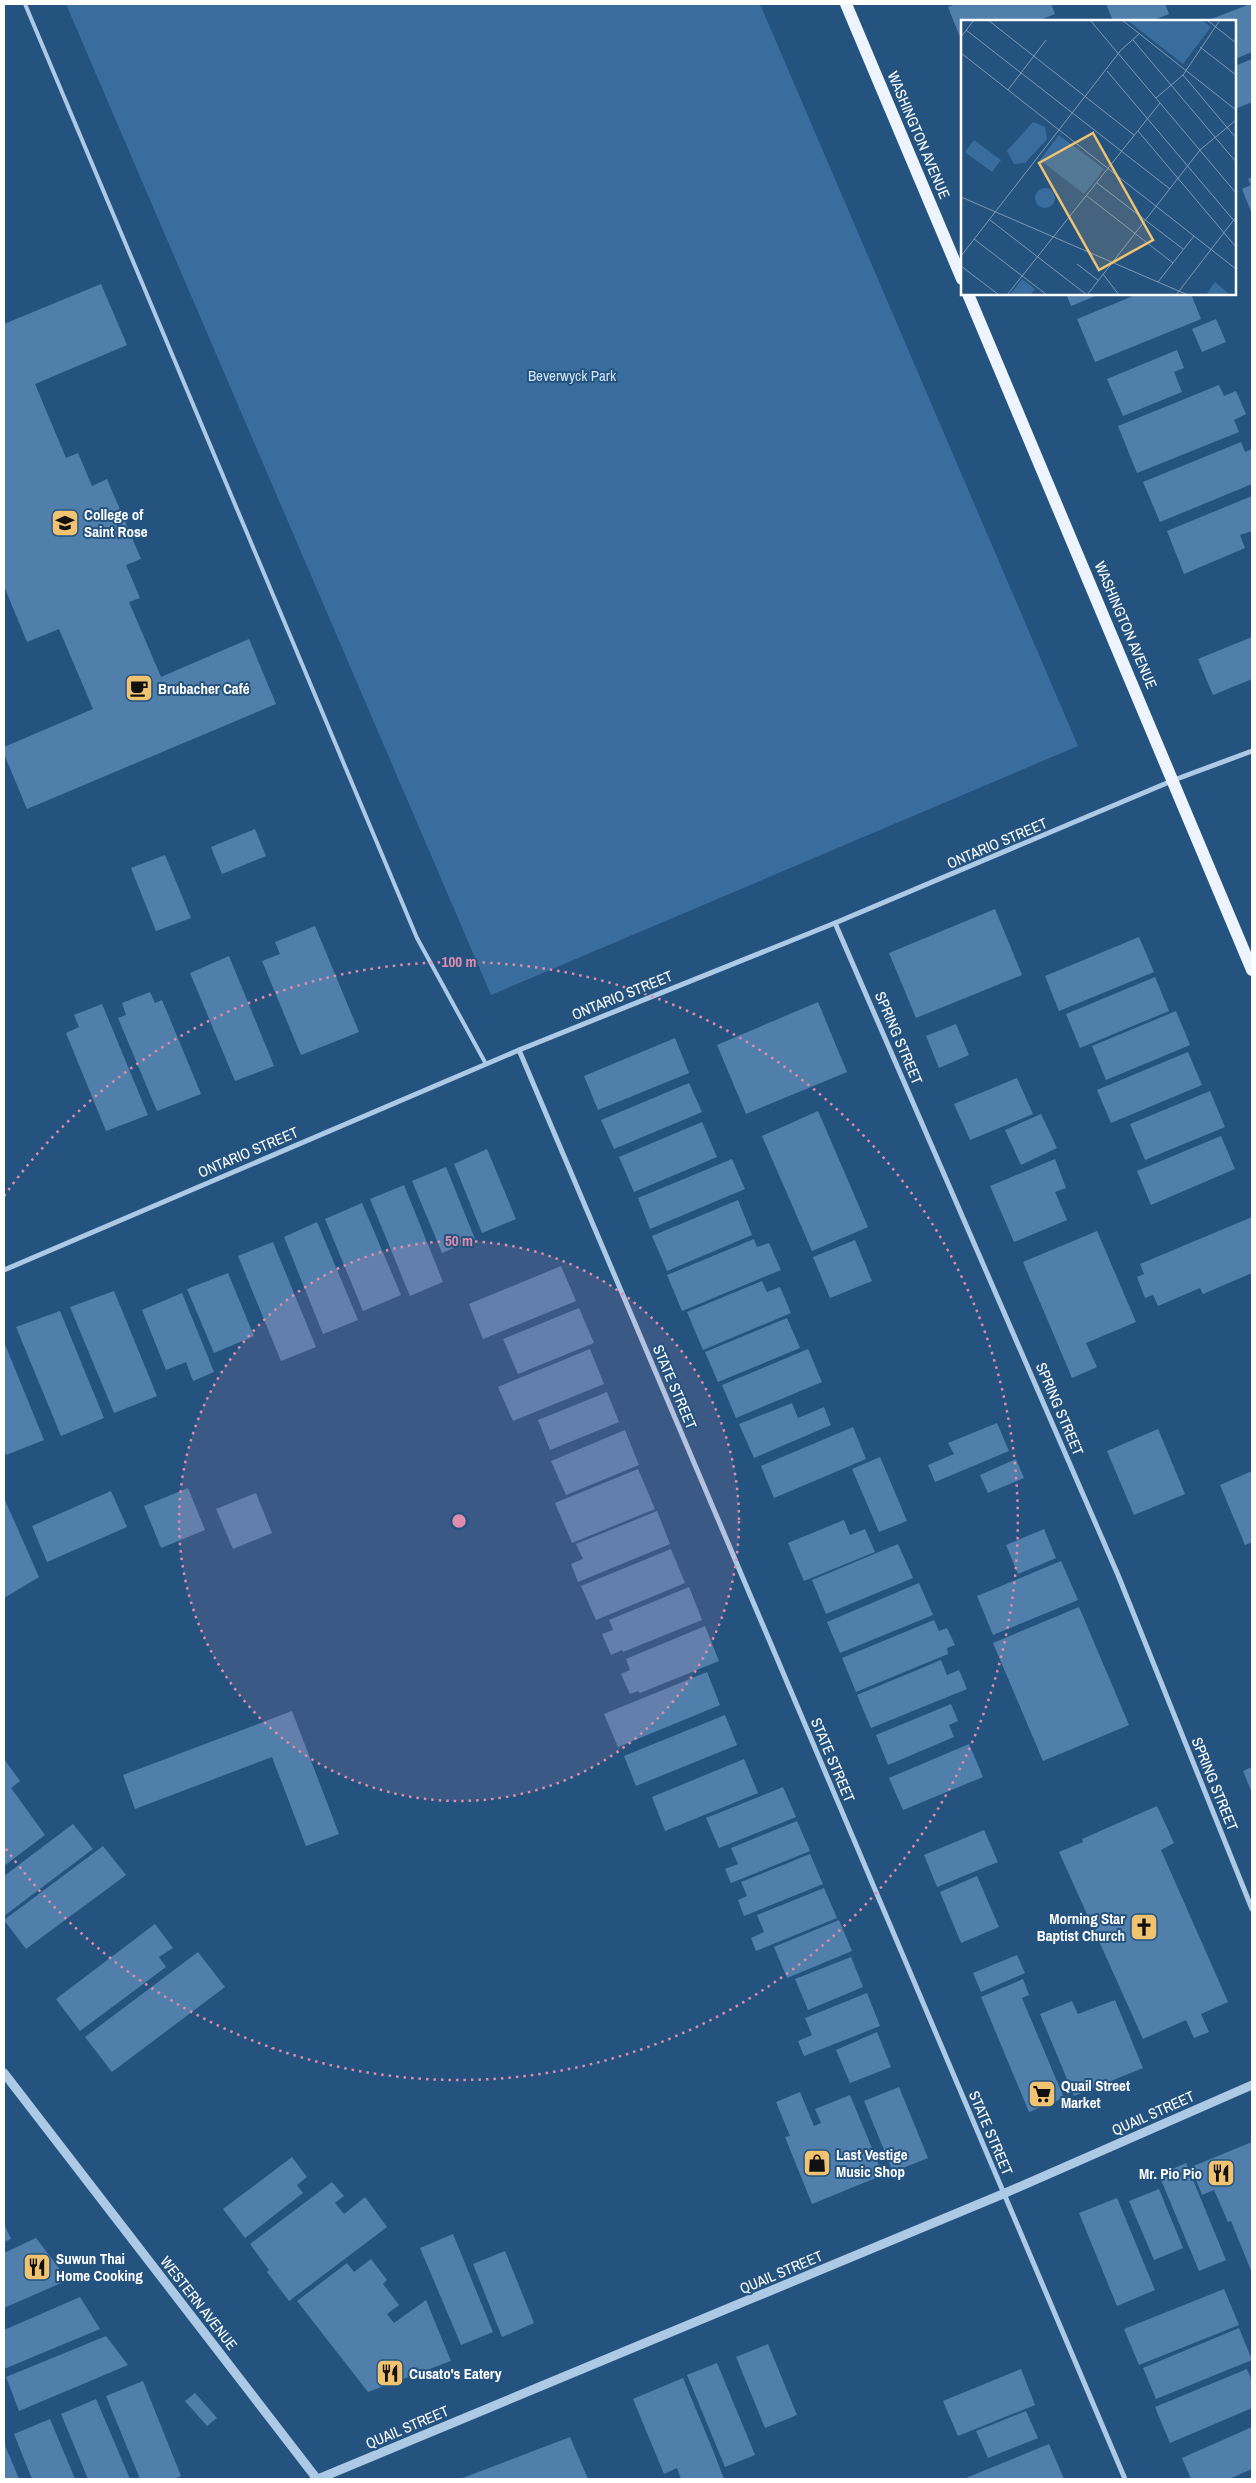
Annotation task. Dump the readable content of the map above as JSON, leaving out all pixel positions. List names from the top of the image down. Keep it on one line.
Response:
{"streets":{"main road":["WASHINGTON AVENUE"],"street":["ONTARIO STREET","SPRING STREET","STATE STREET","QUAIL STREET","WESTERN AVENUE"]},"crossings":[["WASHINGTON AVENUE","ONTARIO STREET"],["ONTARIO STREET","SPRING STREET"],["ONTARIO STREET","STATE STREET"],["STATE STREET","QUAIL STREET"],["QUAIL STREET","WESTERN AVENUE"]],"parks":["Beverwyck Park"],"places":{"school or university":["College of Saint Rose"],"cafe":["Brubacher Café"],"church":["Morning Star Baptist Church"],"supermarket":["Quail Street Market"],"shop":["Last Vestige Music Shop"],"restaurant":["Mr. Pio Pio","Suwun Thai Home Cooking","Cusato's Eatery"]},"rings":["100 m","50 m"]}
